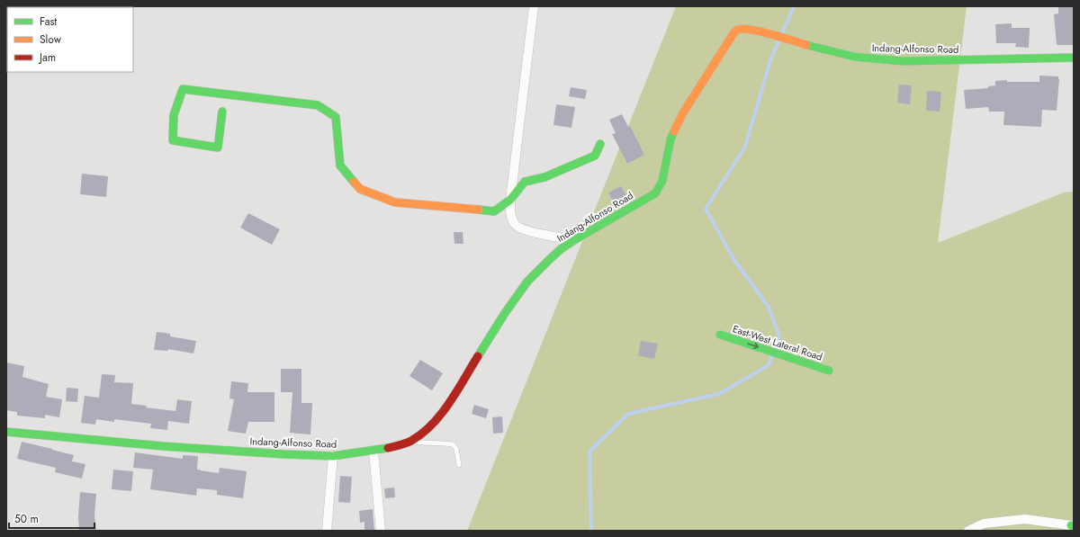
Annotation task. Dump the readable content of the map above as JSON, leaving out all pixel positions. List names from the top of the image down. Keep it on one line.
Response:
{"streets":{"main road":["Indang-Alfonso Road","East-West Lateral Road"]},"one_way":["East-West Lateral Road"],"legend":["Fast","Slow","Jam"],"scale_bar":"50 m"}
